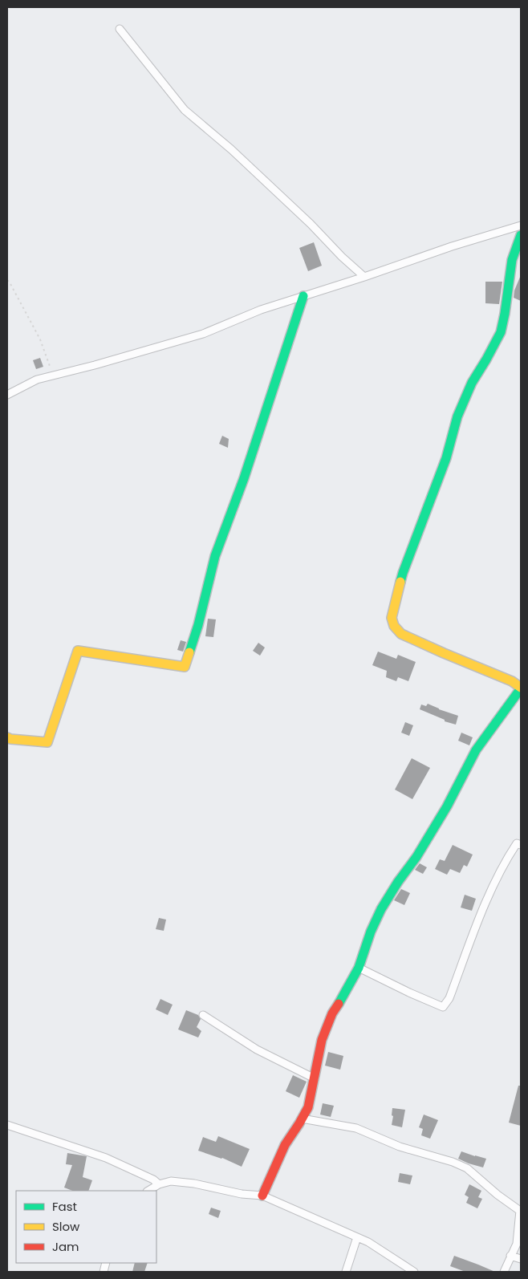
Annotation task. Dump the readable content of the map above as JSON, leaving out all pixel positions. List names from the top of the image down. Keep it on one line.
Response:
{"legend":["Fast","Slow","Jam"]}
